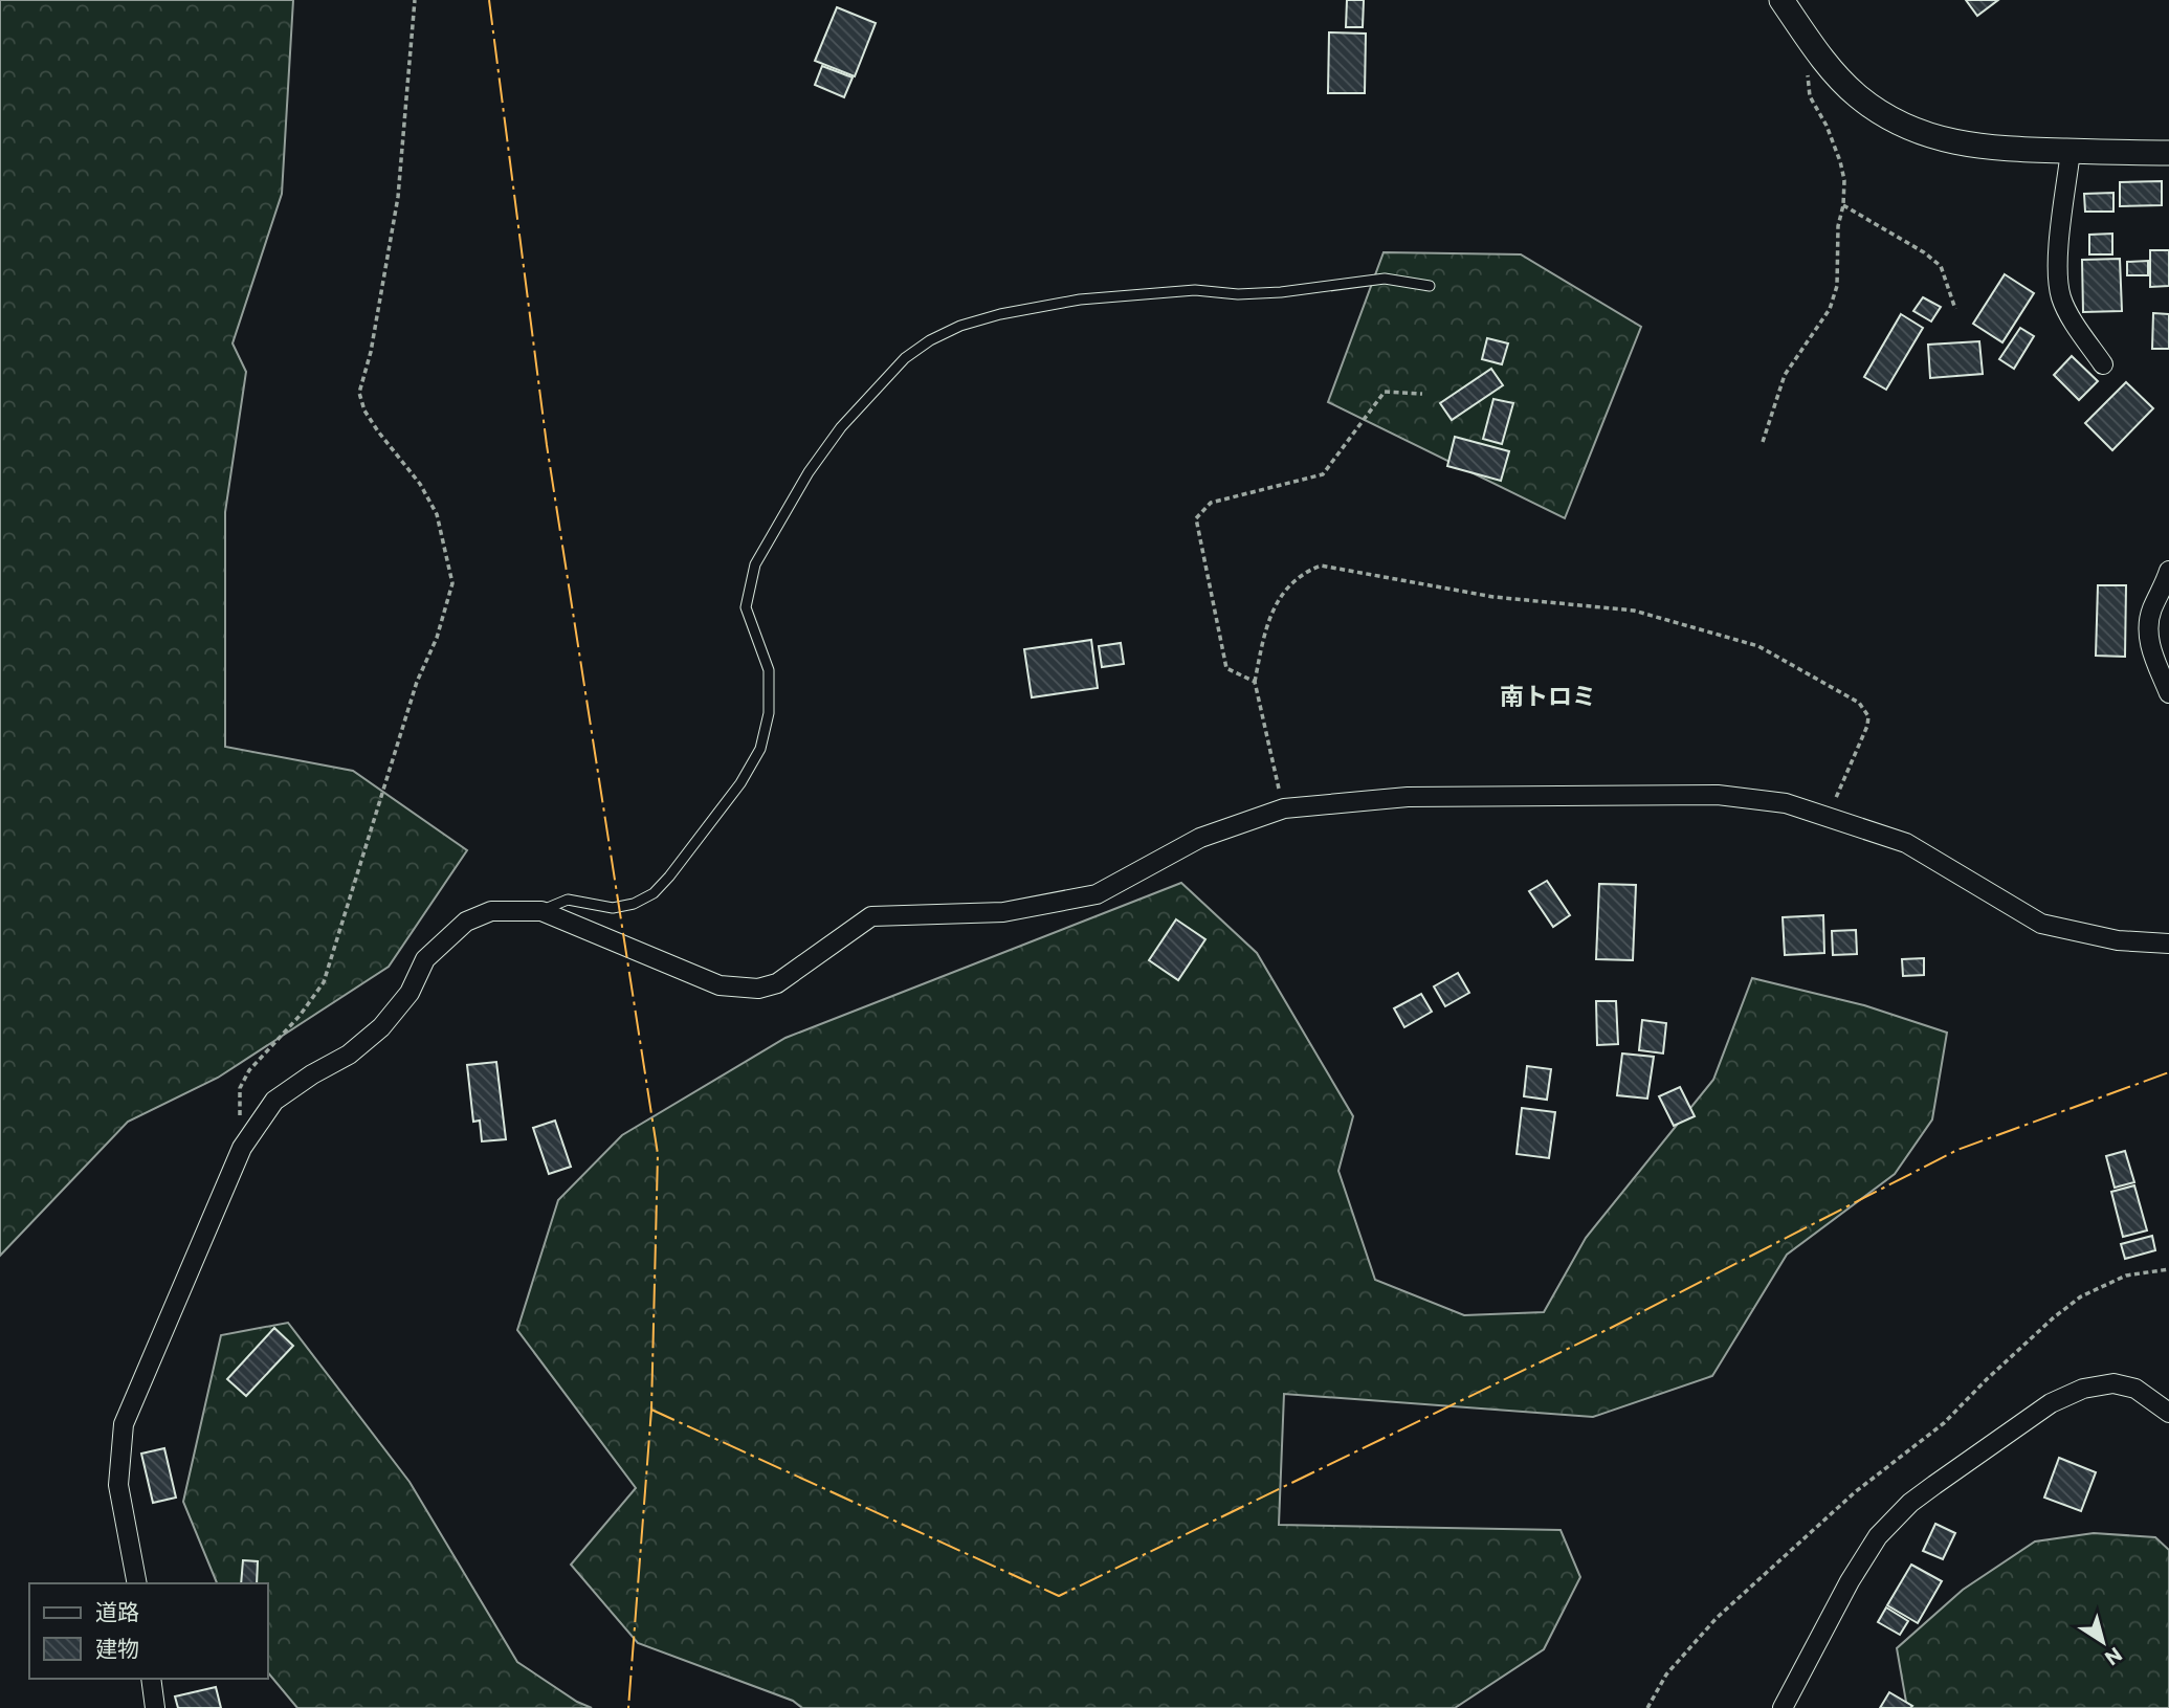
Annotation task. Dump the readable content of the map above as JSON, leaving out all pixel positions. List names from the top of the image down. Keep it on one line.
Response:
{"districts":["南トロミ"],"legend":["道路","建物"],"north":"bottom right"}
